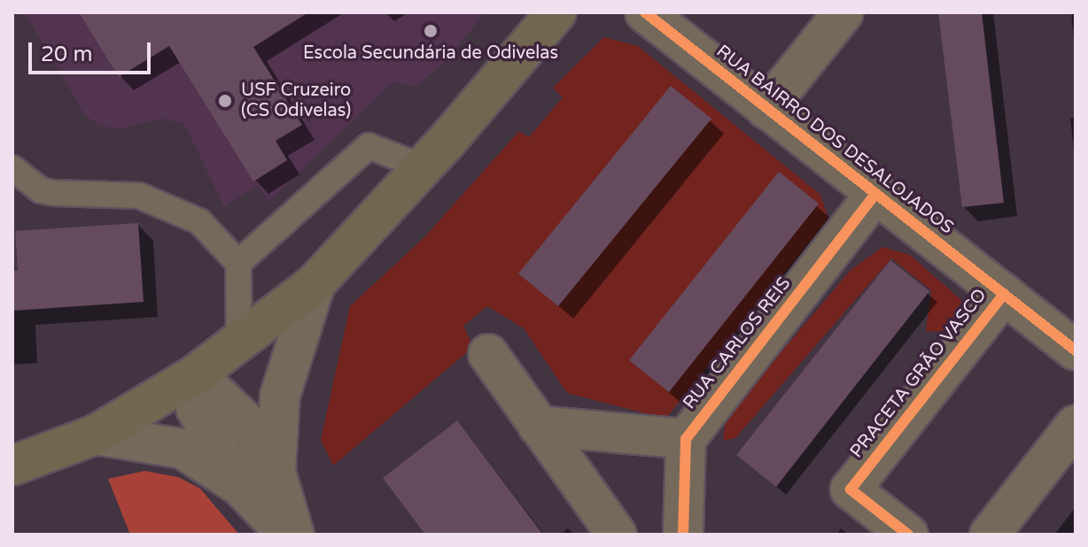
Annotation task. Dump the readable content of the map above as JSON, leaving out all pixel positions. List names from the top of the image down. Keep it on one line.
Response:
{"streets":{"street":["RUA BAIRRO DOS DESALOJADOS","RUA CARLOS REIS","PRACETA GRÃO VASCO"]},"crossings":[["RUA BAIRRO DOS DESALOJADOS","RUA CARLOS REIS"],["RUA BAIRRO DOS DESALOJADOS","PRACETA GRÃO VASCO"]],"places":["Escola Secundária de Odivelas","USF Cruzeiro (CS Odivelas)"],"scale_bar":"20 m"}
